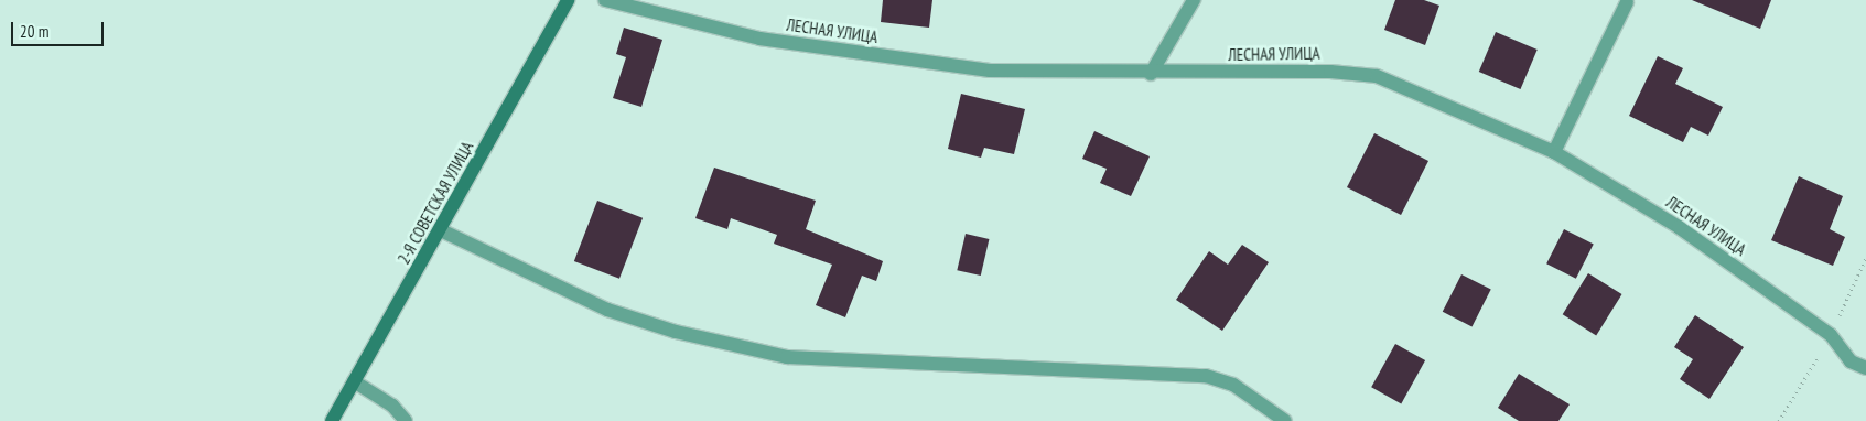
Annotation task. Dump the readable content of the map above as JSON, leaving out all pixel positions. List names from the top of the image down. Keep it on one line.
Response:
{"streets":{"street":["ЛЕСНАЯ УЛИЦА","2-Я СОВЕТСКАЯ УЛИЦА"]},"scale_bar":"20 m"}
